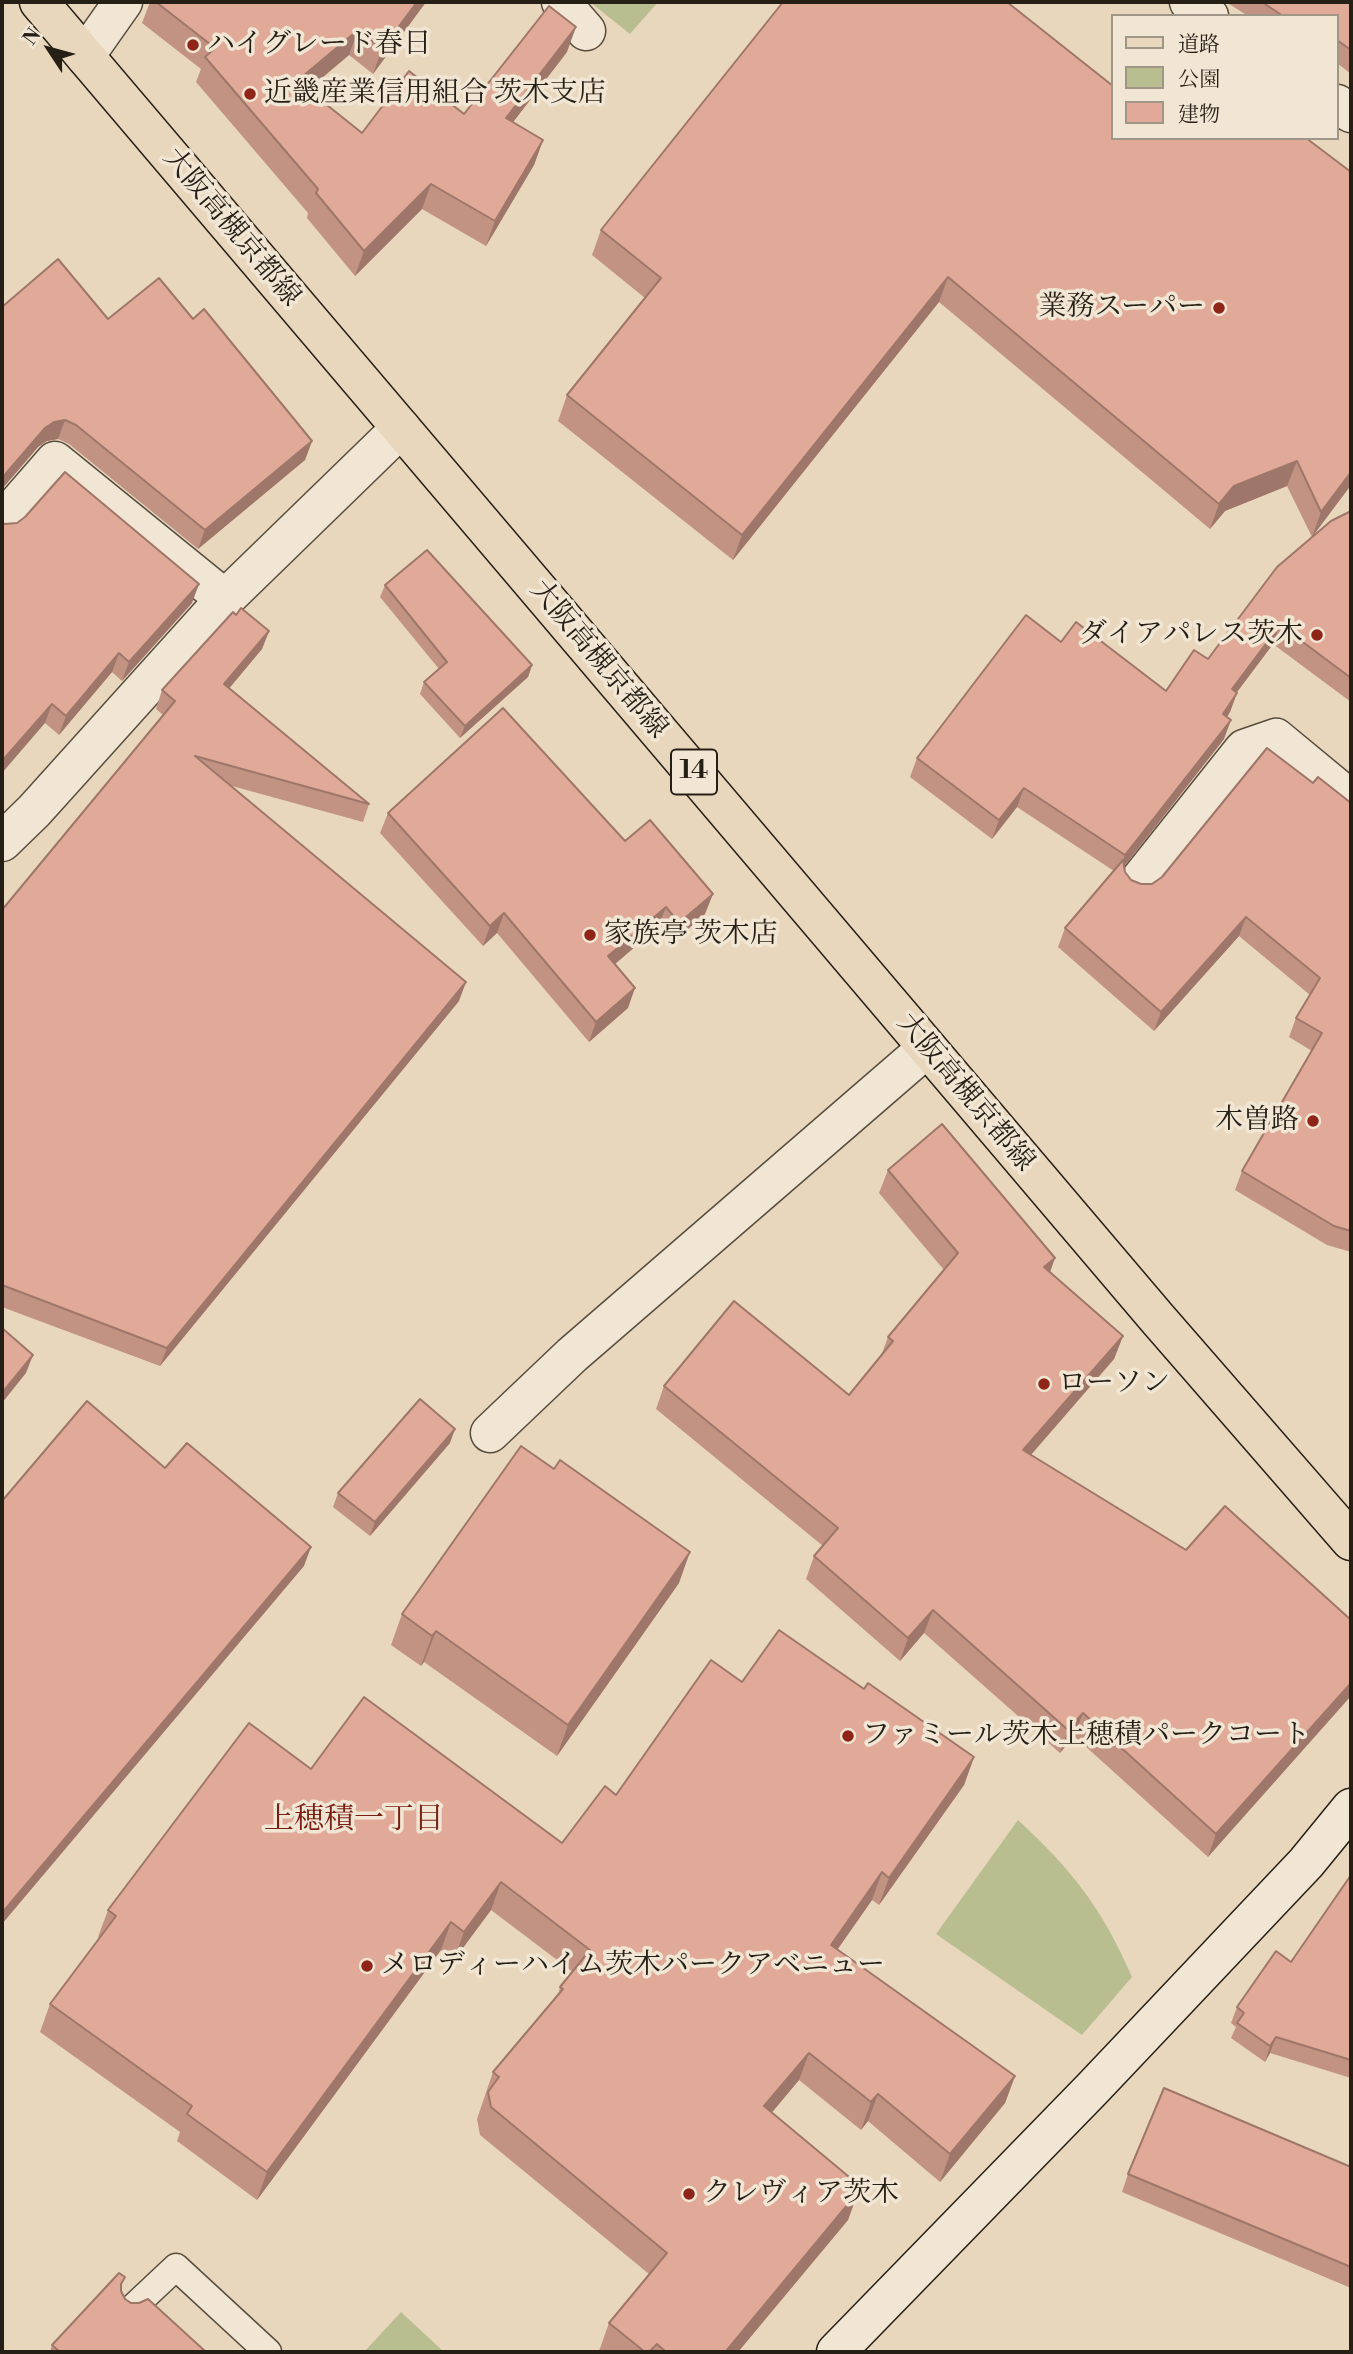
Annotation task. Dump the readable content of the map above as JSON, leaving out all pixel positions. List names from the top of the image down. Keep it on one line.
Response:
{"streets":{"main road":["大阪高槻京都線","14"]},"districts":["上穂積一丁目"],"places":["ハイグレード春日","近畿産業信用組合 茨木支店","業務スーパー","ダイアパレス茨木","家族亭 茨木店","木曽路","ローソン","ファミール茨木上穂積パークコート","メロディーハイム茨木パークアベニュー","クレヴィア茨木"],"legend":["道路","公園","建物"],"north":"top left"}
